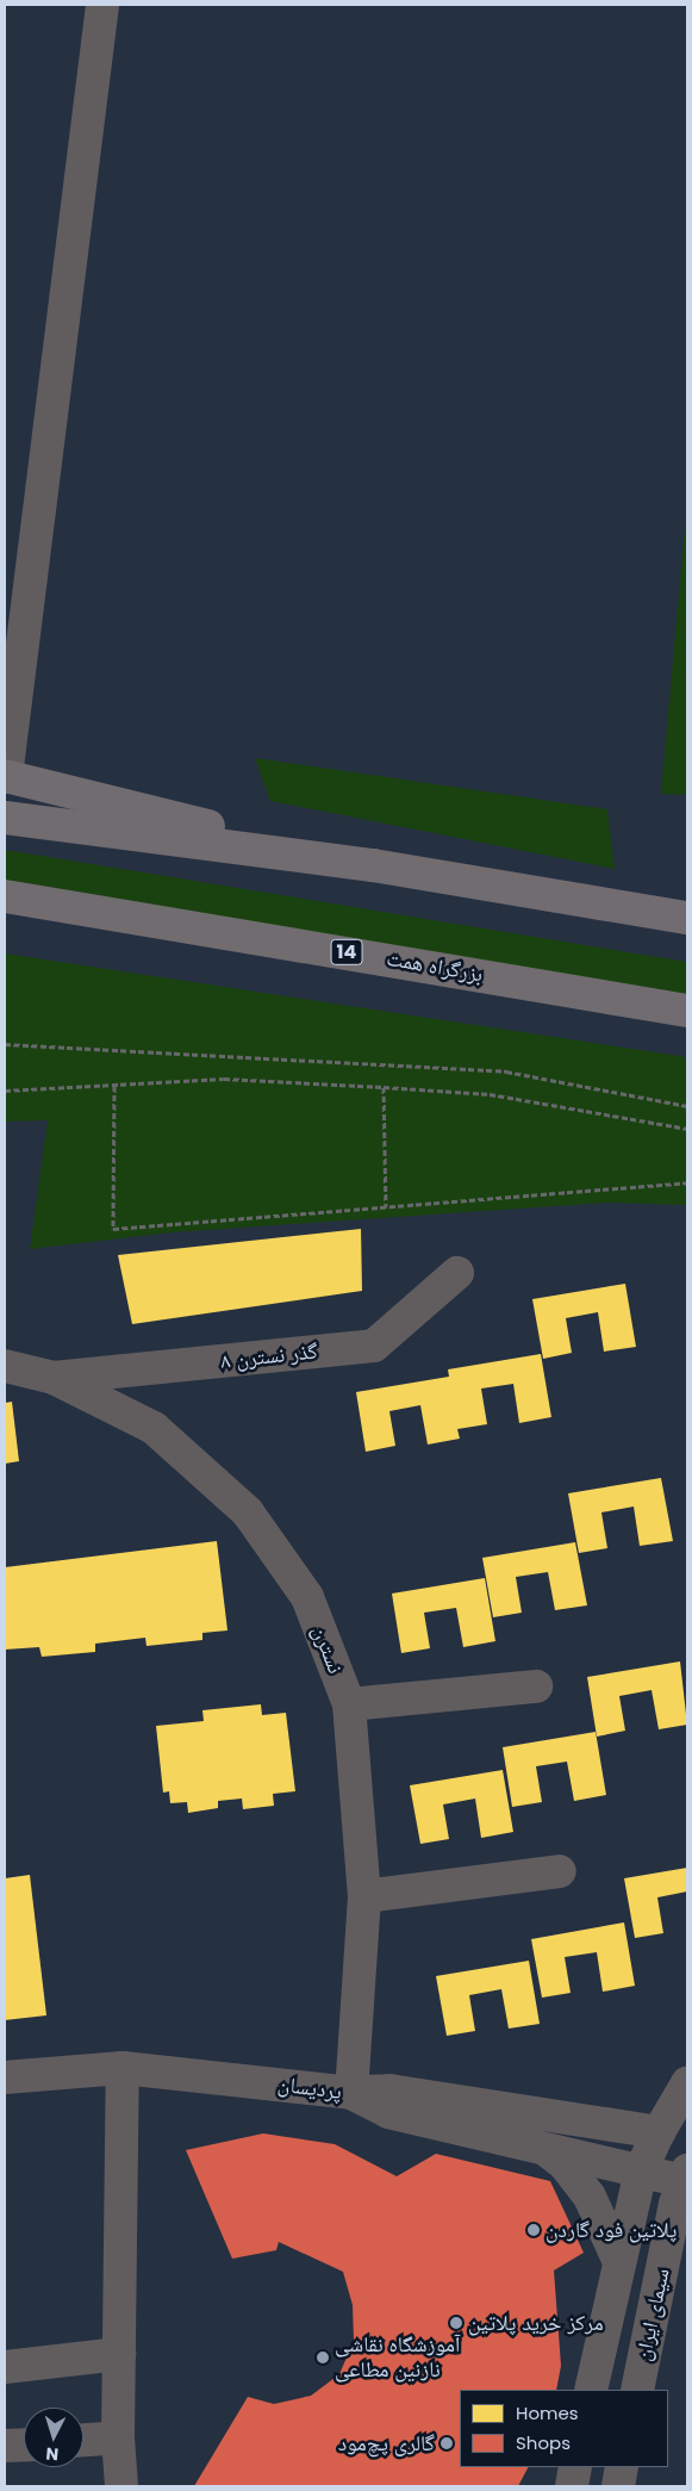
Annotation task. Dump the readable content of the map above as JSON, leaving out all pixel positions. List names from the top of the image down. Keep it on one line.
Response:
{"streets":{"highway":["14","بزرگراه همت"],"street":["گذر نسترن ۸","نسترن","پردیسان","سیمای ایران"]},"crossings":[["گذر نسترن ۸","نسترن"],["نسترن","پردیسان"],["پردیسان","سیمای ایران"]],"places":["پلاتین فود گاردن","مرکز خرید پلاتین","آموزشگاه نقاشی نازنین مطاعی","گالری پچ‌مود"],"legend":["Homes","Shops"],"north":"bottom"}
